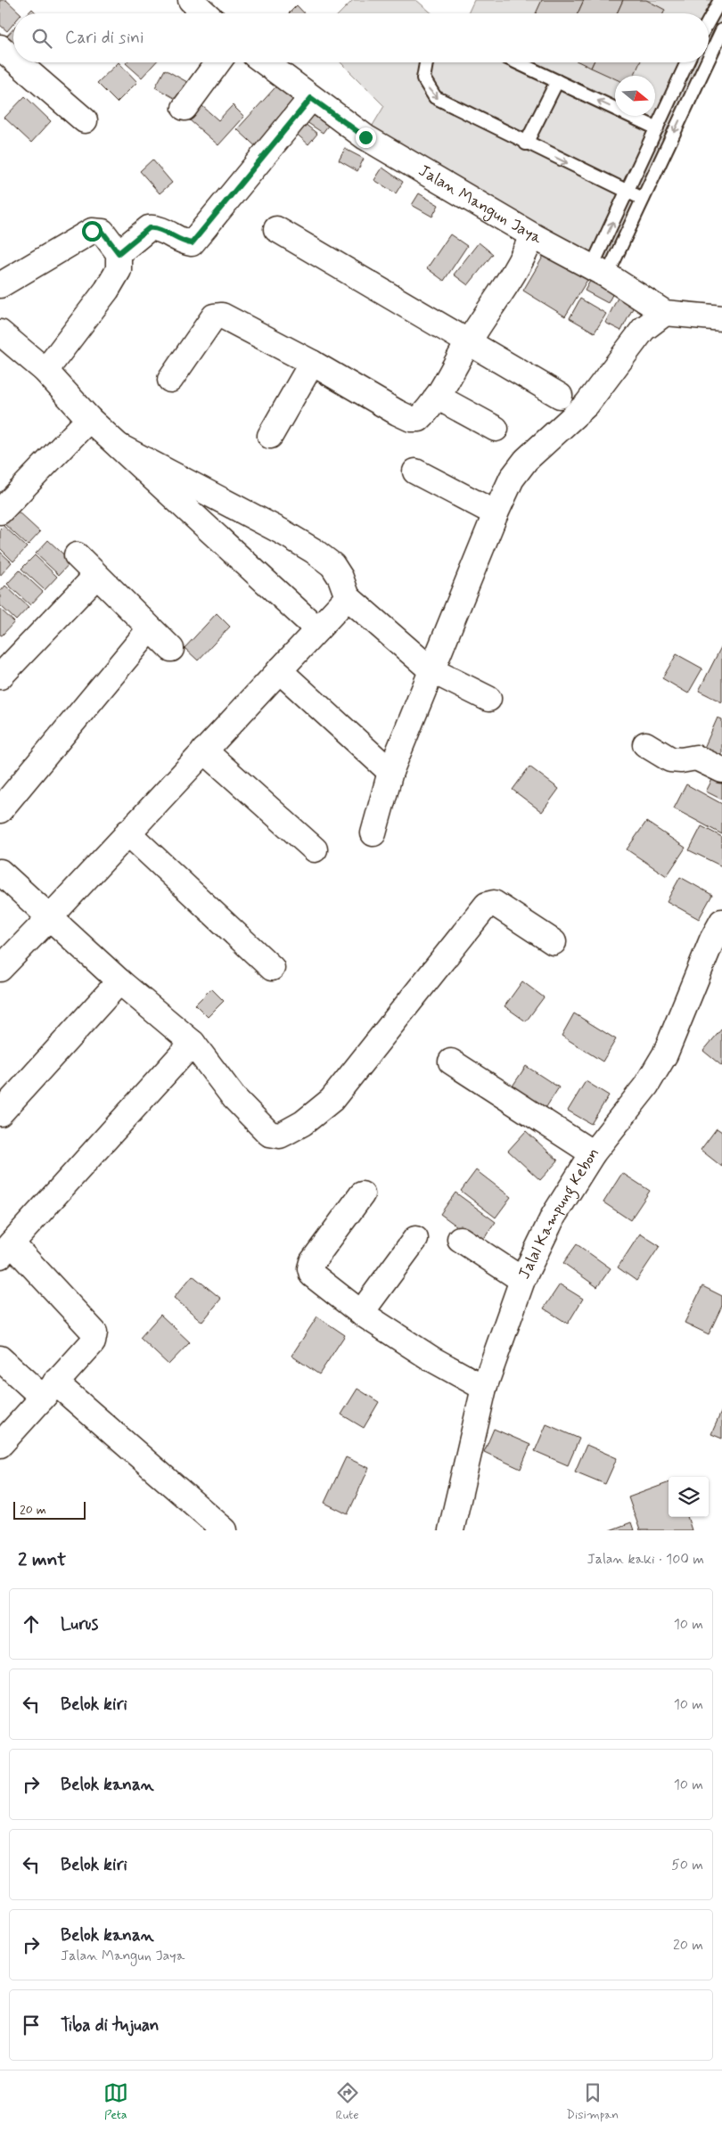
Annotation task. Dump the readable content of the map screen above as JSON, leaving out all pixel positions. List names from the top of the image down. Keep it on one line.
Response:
{"streets":{"street":["Jalan Mangun Jaya","Jalal Kampung Kebon"]},"scale_bar":"20 m","north":"right","page":{"search":"Cari di sini","scale":"20 m","heading":["2 mnt","Jalan kaki · 100 m"],"list":[["Lurus","10 m"],["Belok kiri","10 m"],["Belok kanan","10 m"],["Belok kiri","50 m"],["Belok kanan","Jalan Mangun Jaya","20 m"],"Tiba di tujuan"],"nav":["Peta","Rute","Disimpan"]}}
